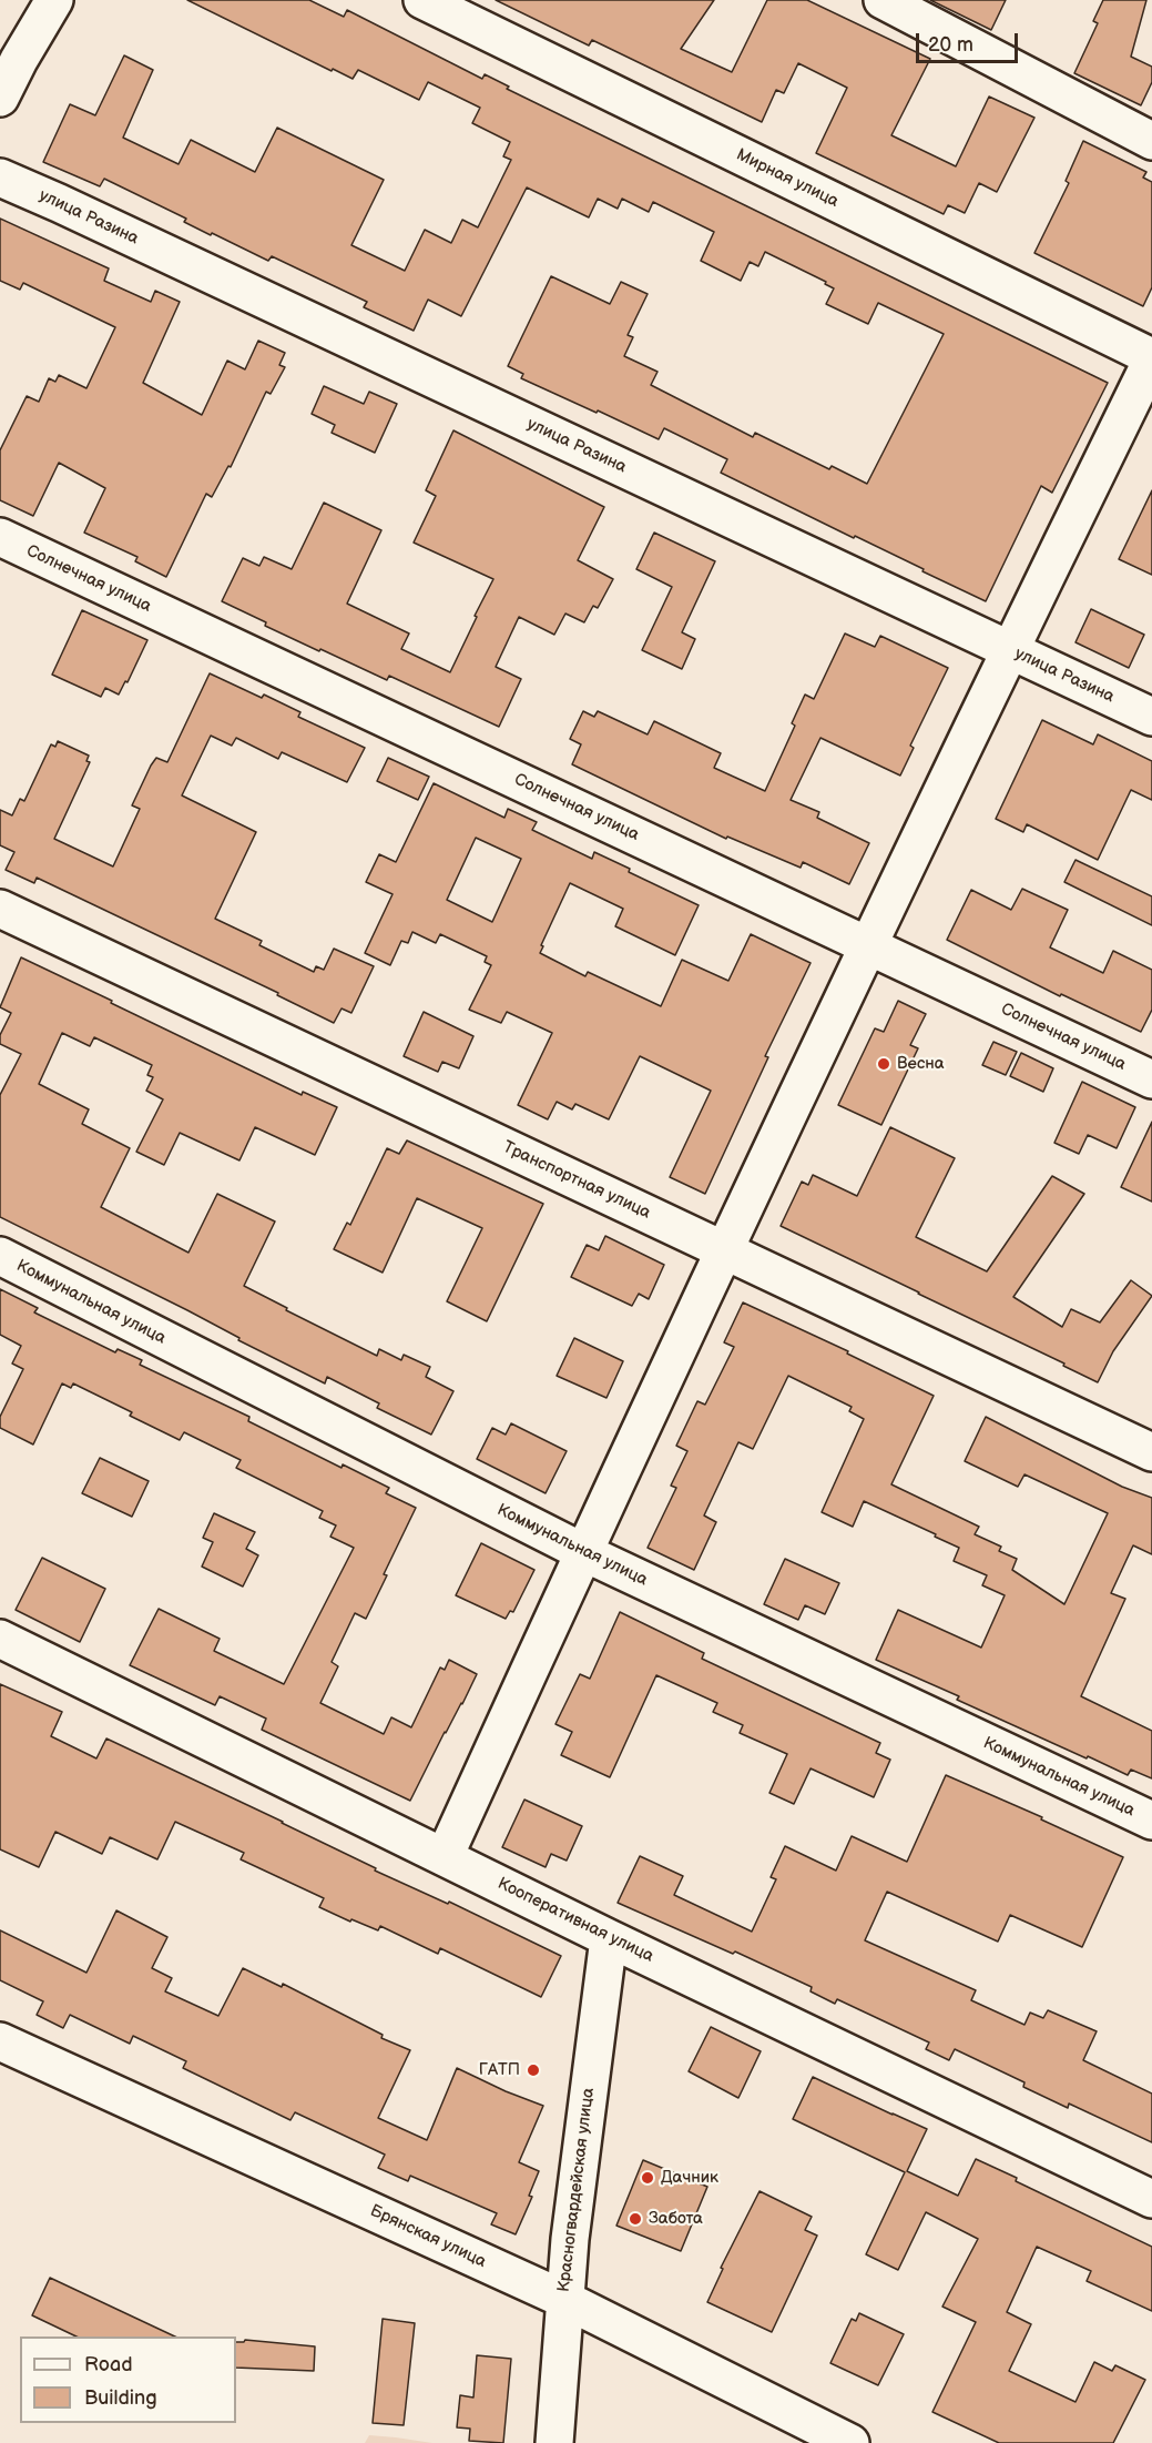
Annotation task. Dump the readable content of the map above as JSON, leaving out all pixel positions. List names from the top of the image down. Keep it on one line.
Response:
{"streets":{"street":["Мирная улица","улица Разина","Солнечная улица","Транспортная улица","Коммунальная улица","Кооперативная улица","Красногвардейская улица","Брянская улица"]},"crossings":[["Кооперативная улица","Красногвардейская улица"],["Красногвардейская улица","Брянская улица"]],"places":["Весна","ГАТП","Дачник","Забота"],"legend":["Road","Building"],"scale_bar":"20 m"}
